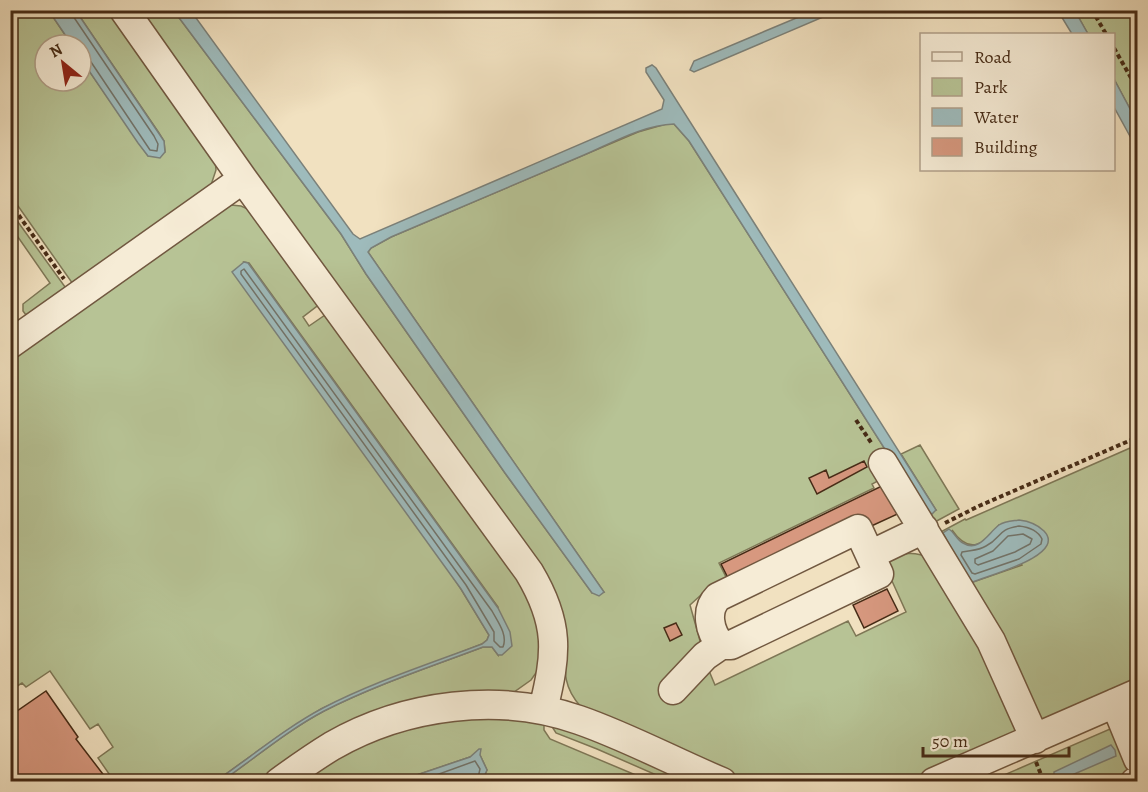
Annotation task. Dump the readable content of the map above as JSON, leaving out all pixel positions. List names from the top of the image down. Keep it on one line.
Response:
{"legend":["Road","Park","Water","Building"],"scale_bar":"50 m","north":"top left"}
